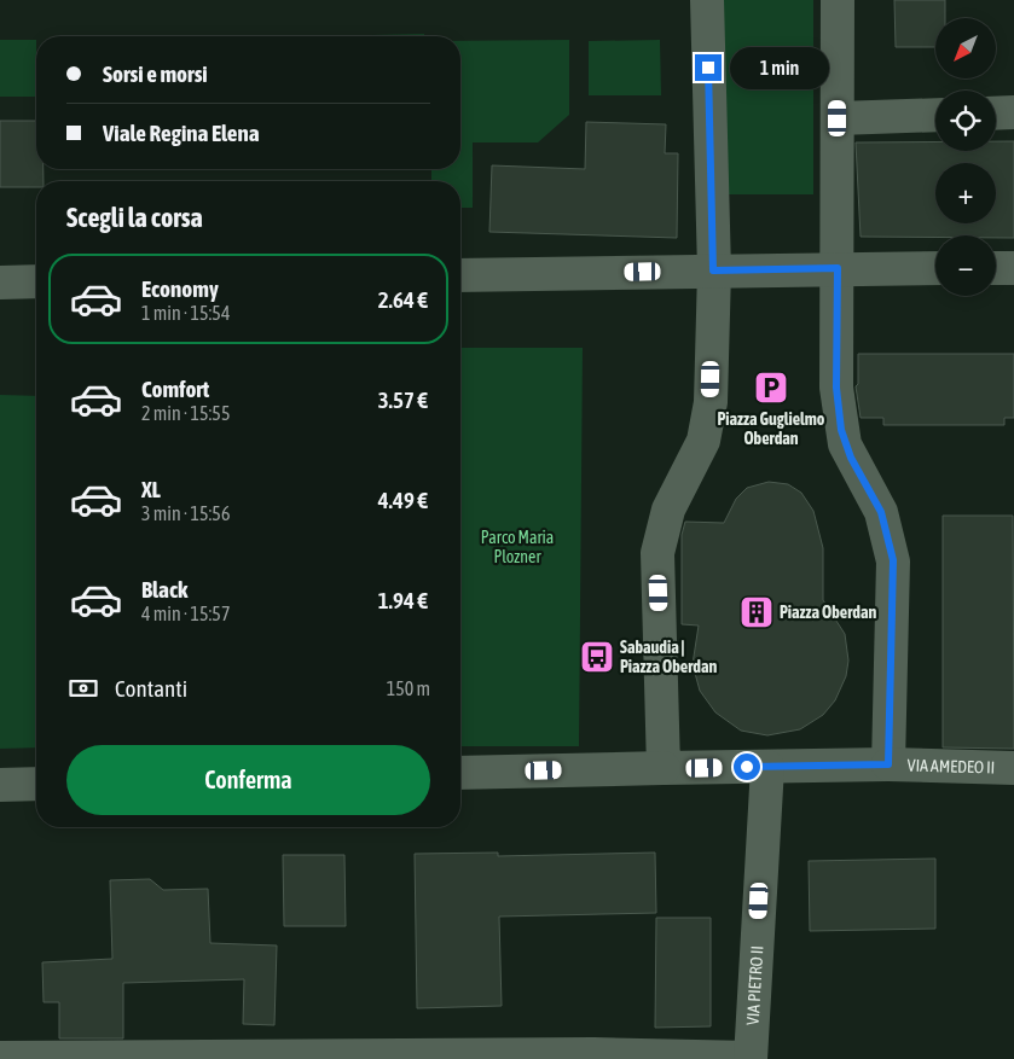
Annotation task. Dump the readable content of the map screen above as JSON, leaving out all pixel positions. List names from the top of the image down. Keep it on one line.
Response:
{"streets":{"street":["VIA AMEDEO II","VIA PIETRO II"]},"parks":["Parco Maria Plozner"],"places":{"parking":["Piazza Guglielmo Oberdan"],"building":["Piazza Oberdan"],"bus stop":["Sabaudia | Piazza Oberdan"]},"north":"bottom left","page":{"map_buttons":["+","−"],"banner":["Sorsi e morsi","Viale Regina Elena"],"bubble":"1 min","heading":"Scegli la corsa","list":[{"name":"Economy","note":"1 min · 15:54","value":"2.64 €"},{"name":"Comfort","note":"2 min · 15:55","value":"3.57 €"},{"name":"XL","note":"3 min · 15:56","value":"4.49 €"},{"name":"Black","note":"4 min · 15:57","value":"1.94 €"}],"pay":["Contanti","150 m"],"buttons":"Conferma"}}
